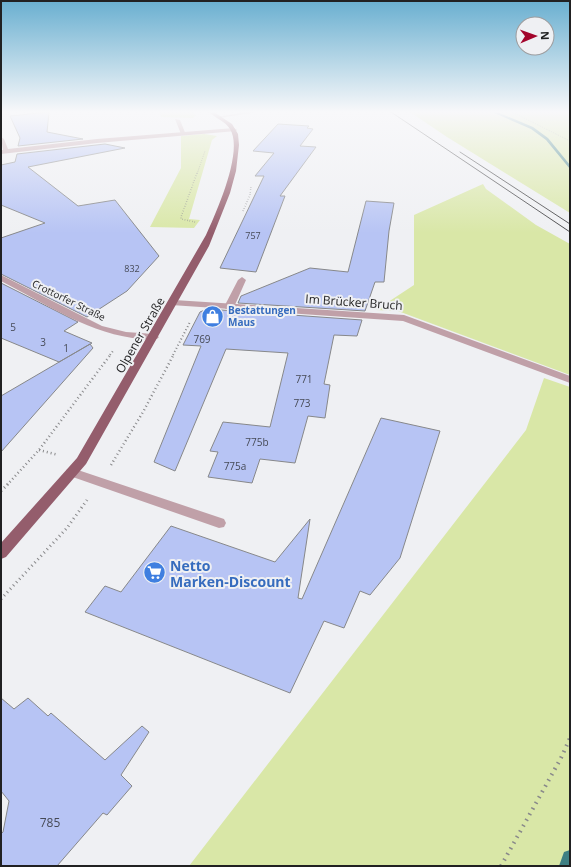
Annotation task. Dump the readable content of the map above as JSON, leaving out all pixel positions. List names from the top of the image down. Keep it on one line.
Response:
{"streets":{"main road":["Olpener Straße"],"street":["Crottorfer Straße","Im Brücker Bruch"]},"crossings":[["Crottorfer Straße","Olpener Straße"],["Im Brücker Bruch","Olpener Straße"]],"places":{"shop":["Bestattungen Maus"],"supermarket":["Netto Marken-Discount"]},"house_numbers":["757","832","5","769","3","1","771","773","775b","775a","785"],"north":"right"}
